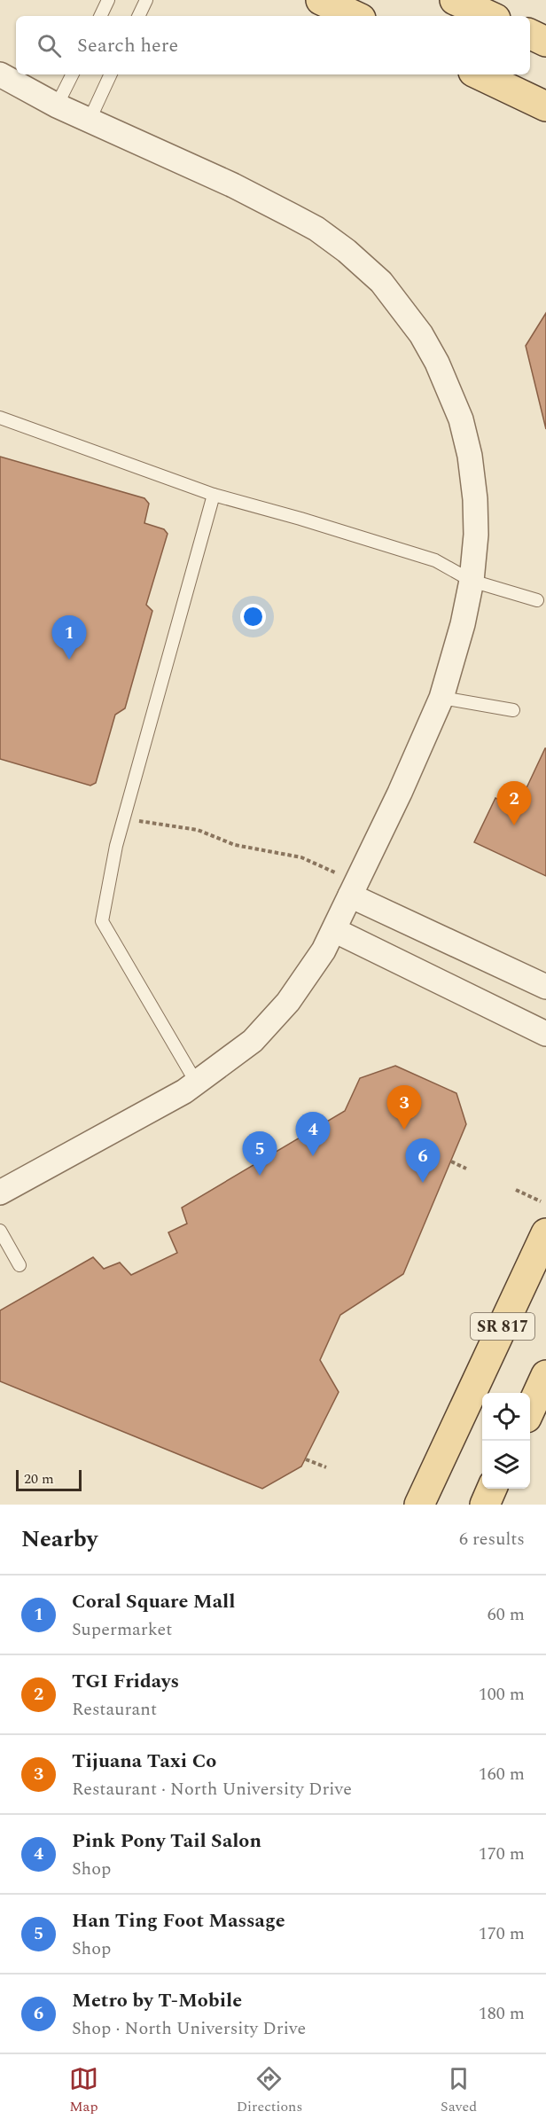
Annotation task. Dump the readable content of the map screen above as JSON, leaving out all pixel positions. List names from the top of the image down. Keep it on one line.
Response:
{"streets":{"main road":["SR 817"]},"scale_bar":"20 m","page":{"search":"Search here","pins":["1","2","3","4","5","6"],"scale":"20 m","heading":["Nearby","6 results"],"list":[{"mark":"1","name":"Coral Square Mall","note":"Supermarket","value":"60 m"},{"mark":"2","name":"TGI Fridays","note":"Restaurant","value":"100 m"},{"mark":"3","name":"Tijuana Taxi Co","note":"Restaurant · North University Drive","value":"160 m"},{"mark":"4","name":"Pink Pony Tail Salon","note":"Shop","value":"170 m"},{"mark":"5","name":"Han Ting Foot Massage","note":"Shop","value":"170 m"},{"mark":"6","name":"Metro by T-Mobile","note":"Shop · North University Drive","value":"180 m"}],"nav":["Map","Directions","Saved"]}}
